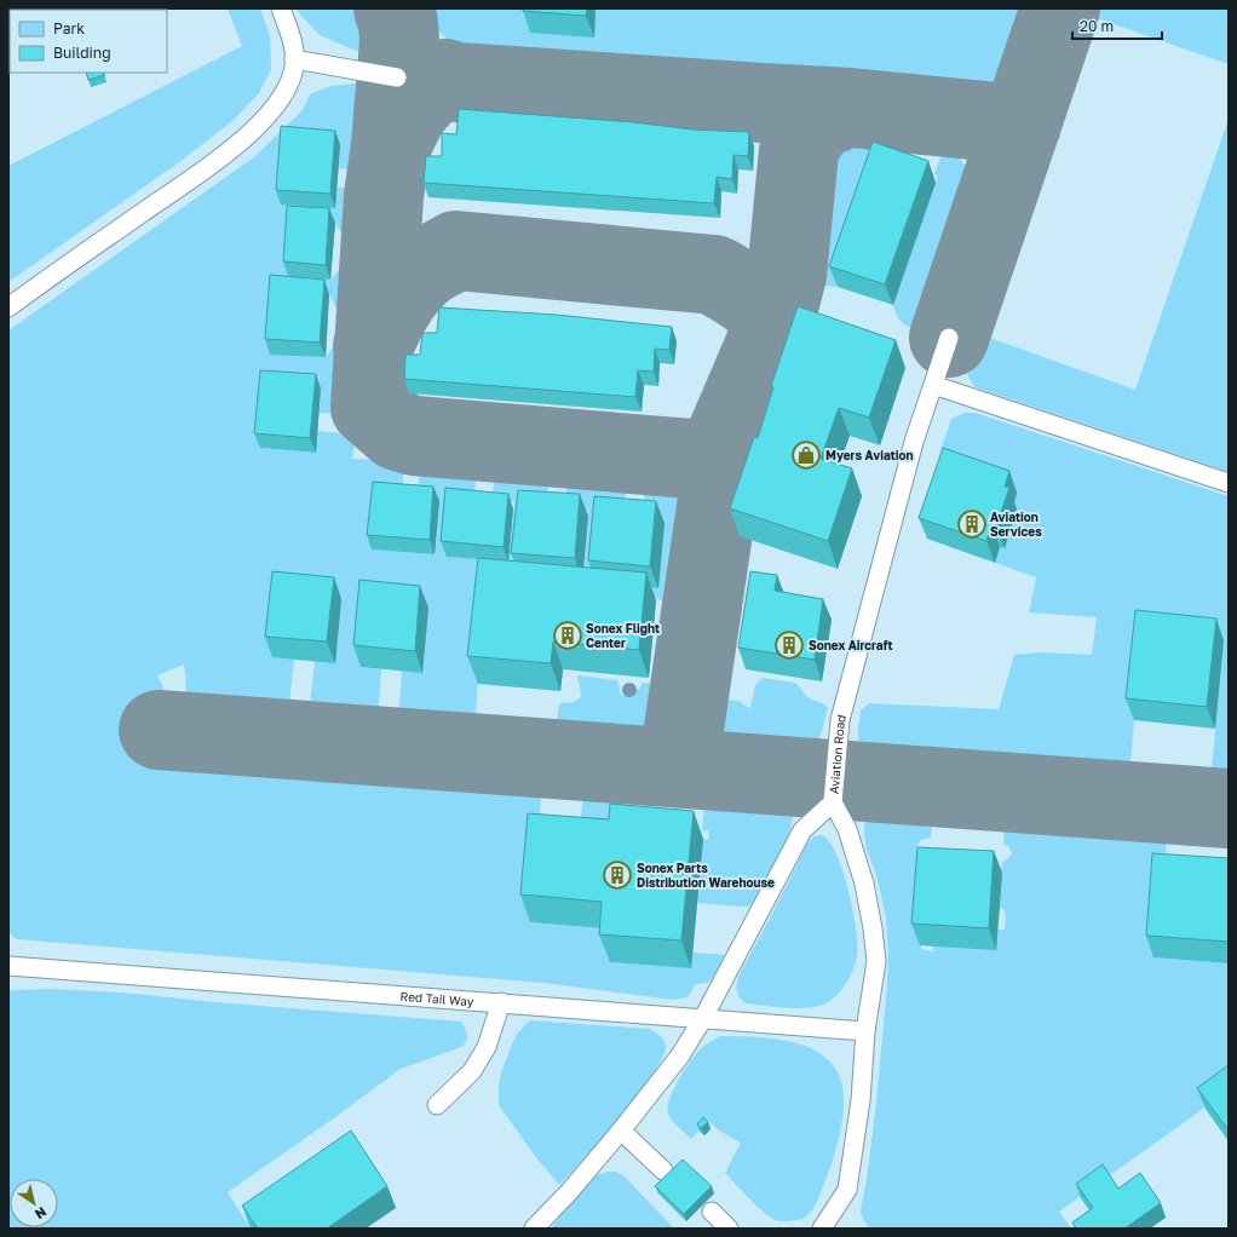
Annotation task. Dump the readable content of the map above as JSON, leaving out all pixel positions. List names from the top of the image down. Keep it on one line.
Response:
{"streets":{"lane":["Aviation Road","Red Tail Way"]},"crossings":[["Aviation Road","Red Tail Way"]],"places":{"shop":["Myers Aviation"],"building":["Aviation Services","Sonex Flight Center","Sonex Aircraft","Sonex Parts Distribution Warehouse"]},"legend":["Park","Building"],"scale_bar":"20 m","north":"bottom right"}
